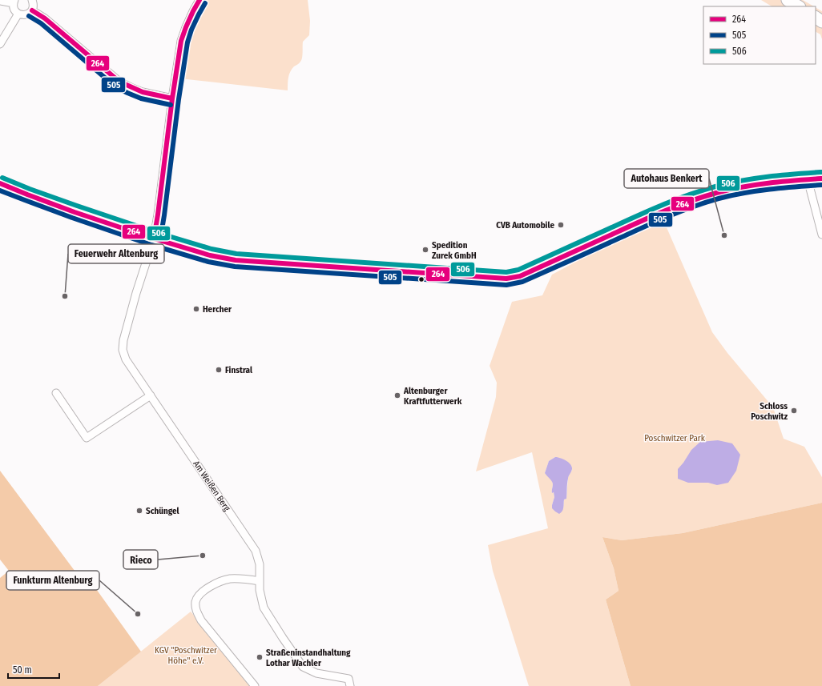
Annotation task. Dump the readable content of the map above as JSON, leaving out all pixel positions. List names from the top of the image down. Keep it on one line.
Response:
{"streets":{"street":["Am Weißen Berg"]},"parks":["Poschwitzer Park","KGV \"Poschwitzer Höhe\" e.V."],"places":["CVB Automobile","Autohaus Benkert","Spedition Zurek GmbH","Feuerwehr Altenburg","Hercher","Finstral","Altenburger Kraftfutterwerk","Schloss Poschwitz","Schüngel","Rieco","Funkturm Altenburg","Straßeninstandhaltung Lothar Wachler"],"lines":["transit line 264","transit line 505","transit line 506"],"legend":["264","505","506"],"scale_bar":"50 m"}
